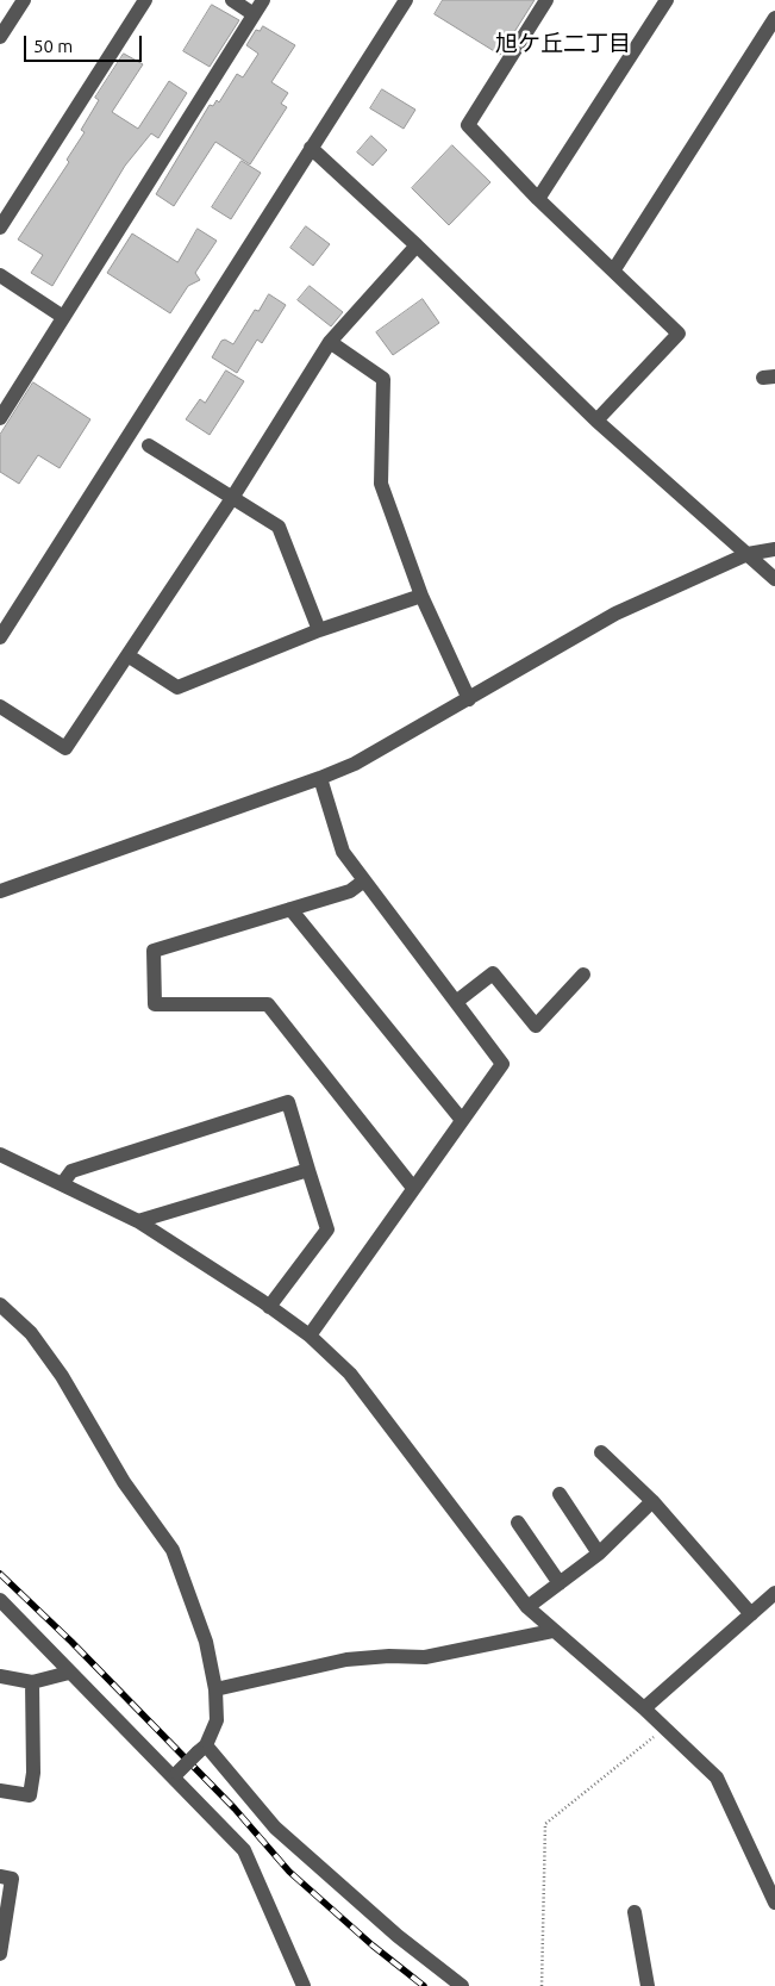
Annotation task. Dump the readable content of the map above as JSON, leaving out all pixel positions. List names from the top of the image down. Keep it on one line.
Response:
{"districts":["旭ケ丘二丁目"],"scale_bar":"50 m"}
